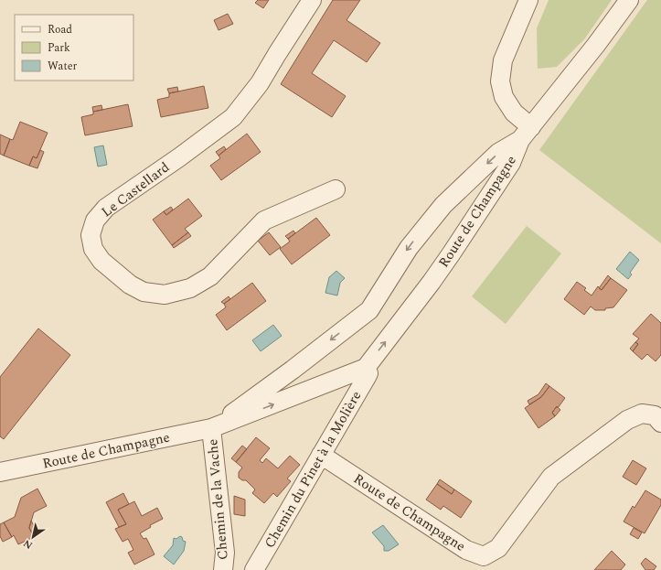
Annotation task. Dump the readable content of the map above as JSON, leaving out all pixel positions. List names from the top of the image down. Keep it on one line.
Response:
{"streets":{"street":["Le Castellard","Route de Champagne","Chemin du Pinet à la Molière","Chemin de la Vache"]},"crossings":[["Route de Champagne","Chemin du Pinet à la Molière"],["Route de Champagne","Chemin de la Vache"]],"legend":["Road","Park","Water"],"north":"bottom left"}
